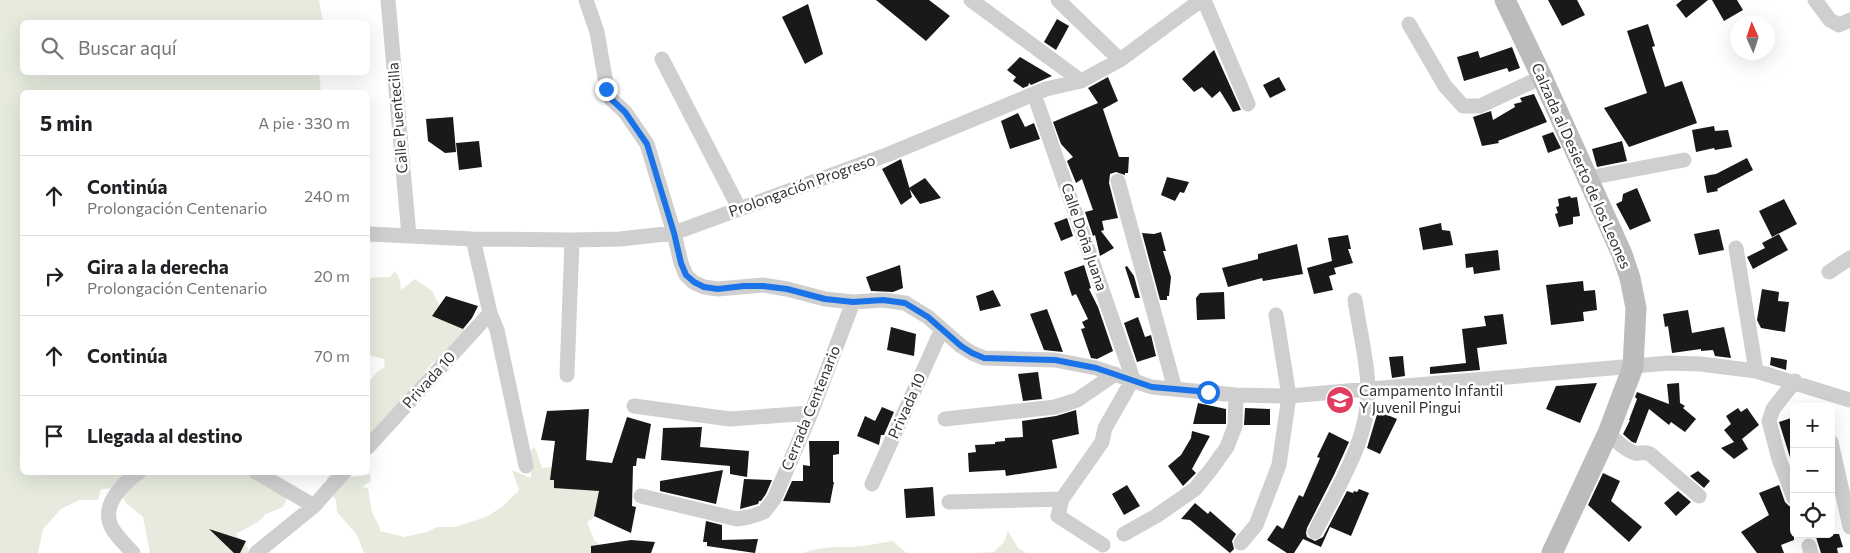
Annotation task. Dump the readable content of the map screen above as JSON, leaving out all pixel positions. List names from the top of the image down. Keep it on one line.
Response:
{"streets":{"street":["Calle Puentecilla","Calzada al Desierto de los Leones","Prolongación Progreso","Calle Doña Juana","Privada 10","Cerrada Centenario"]},"crossings":[["Calle Puentecilla","Prolongación Progreso"],["Prolongación Progreso","Calle Doña Juana"]],"places":{"school or university":["Campamento Infantil Y Juvenil Pingui"]},"north":"top","page":{"search":"Buscar aquí","heading":["5 min","A pie · 330 m"],"list":[["Continúa","Prolongación Centenario","240 m"],["Gira a la derecha","Prolongación Centenario","20 m"],["Continúa","70 m"],"Llegada al destino"],"map_buttons":["+","−"]}}
